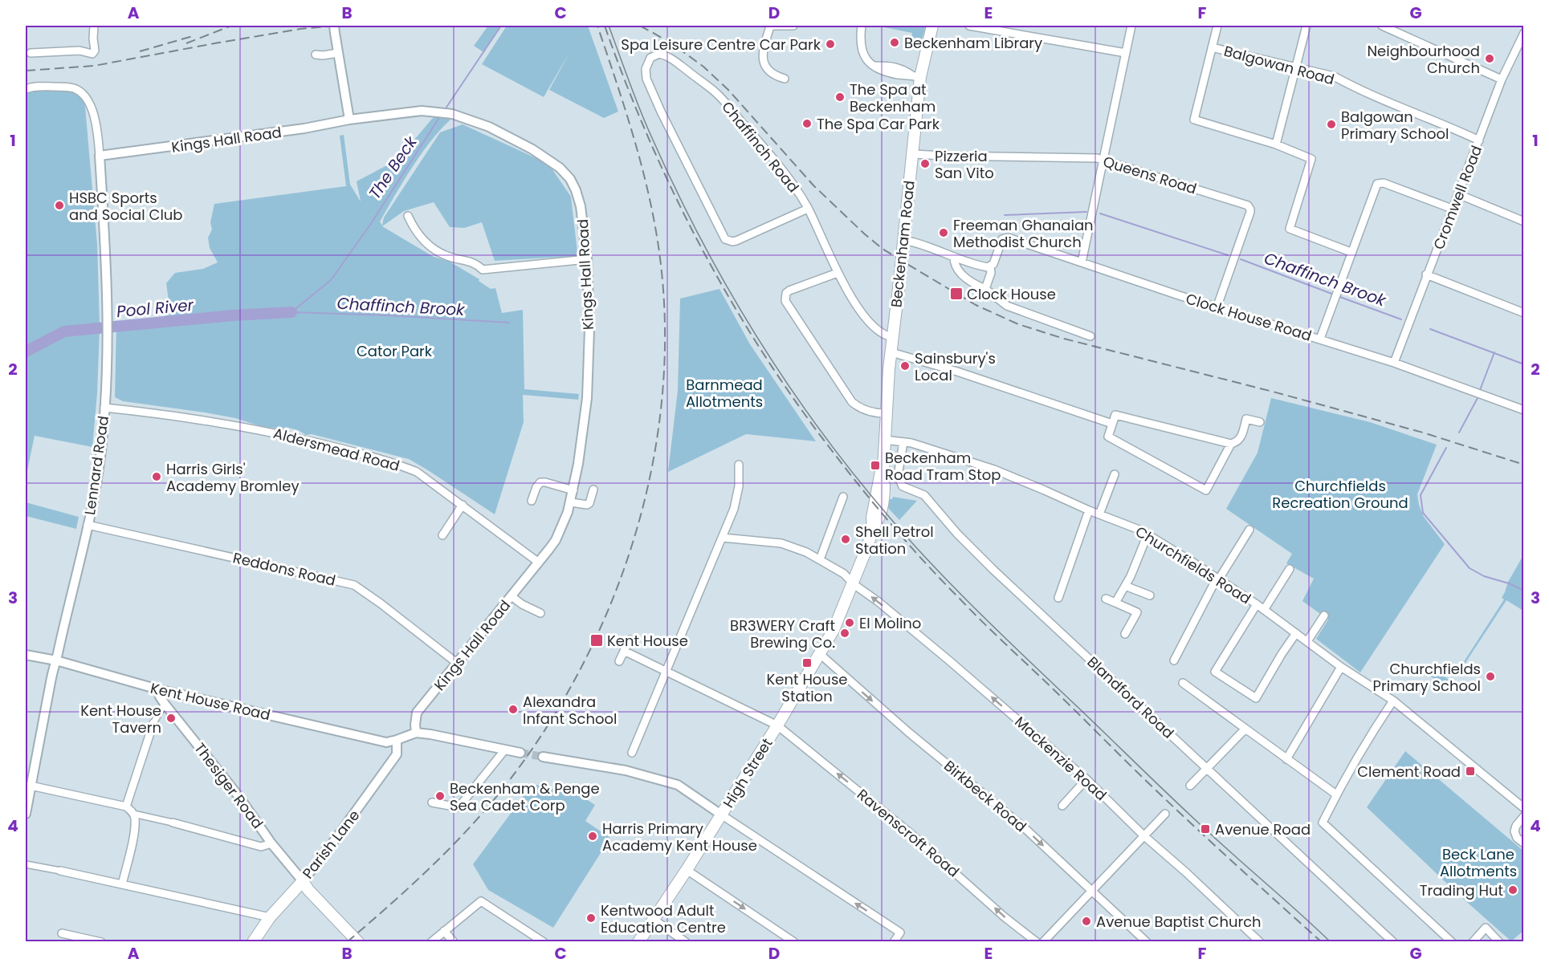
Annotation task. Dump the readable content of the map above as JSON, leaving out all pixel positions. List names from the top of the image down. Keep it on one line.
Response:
{"streets":{"main road":["Beckenham Road","High Street","Parish Lane"],"street":["Balgowan Road","Kings Hall Road","Chaffinch Road","Queens Road","Cromwell Road","Clock House Road","Aldersmead Road","Lennard Road","Churchfields Road","Reddons Road","Blandford Road","Kent House Road","Mackenzie Road","Thesiger Road","Birkbeck Road","Ravenscroft Road"]},"crossings":[["Balgowan Road","Cromwell Road"],["Kings Hall Road","Aldersmead Road"],["Kings Hall Road","Lennard Road"],["Kings Hall Road","Reddons Road"],["Chaffinch Road","Beckenham Road"],["Queens Road","Beckenham Road"],["Queens Road","Clock House Road"],["Cromwell Road","Clock House Road"],["Beckenham Road","Churchfields Road"],["Beckenham Road","Mackenzie Road"],["Beckenham Road","High Street"],["Beckenham Road","Birkbeck Road"],["Beckenham Road","Ravenscroft Road"],["Aldersmead Road","Lennard Road"],["Lennard Road","Reddons Road"],["Lennard Road","Kent House Road"],["Churchfields Road","Blandford Road"],["Kent House Road","Thesiger Road"],["Kent House Road","Parish Lane"],["High Street","Ravenscroft Road"],["Thesiger Road","Parish Lane"]],"one_way":["Mackenzie Road","Birkbeck Road","Ravenscroft Road"],"water":["The Beck","Chaffinch Brook","Pool River"],"parks":["Cator Park","Barnmead Allotments","Churchfields Recreation Ground","Beck Lane Allotments"],"places":{"other":["Beckenham Library","Spa Leisure Centre Car Park","Neighbourhood Church","The Spa at Beckenham","The Spa Car Park","Balgowan Primary School","Pizzeria San Vito","HSBC Sports and Social Club","Freeman Ghanaian Methodist Church","Sainsbury's Local","Harris Girls' Academy Bromley","Shell Petrol Station","El Molino","BR3WERY Craft Brewing Co.","Churchfields Primary School","Alexandra Infant School","Kent House Tavern","Beckenham & Penge Sea Cadet Corp","Harris Primary Academy Kent House","Trading Hut","Kentwood Adult Education Centre","Avenue Baptist Church"],"transit":["Clock House","Beckenham Road Tram Stop","Kent House","Kent House Station","Clement Road","Avenue Road"]},"grid":{"columns":["A","B","C","D","E","F","G"],"rows":["1","2","3","4"]}}
